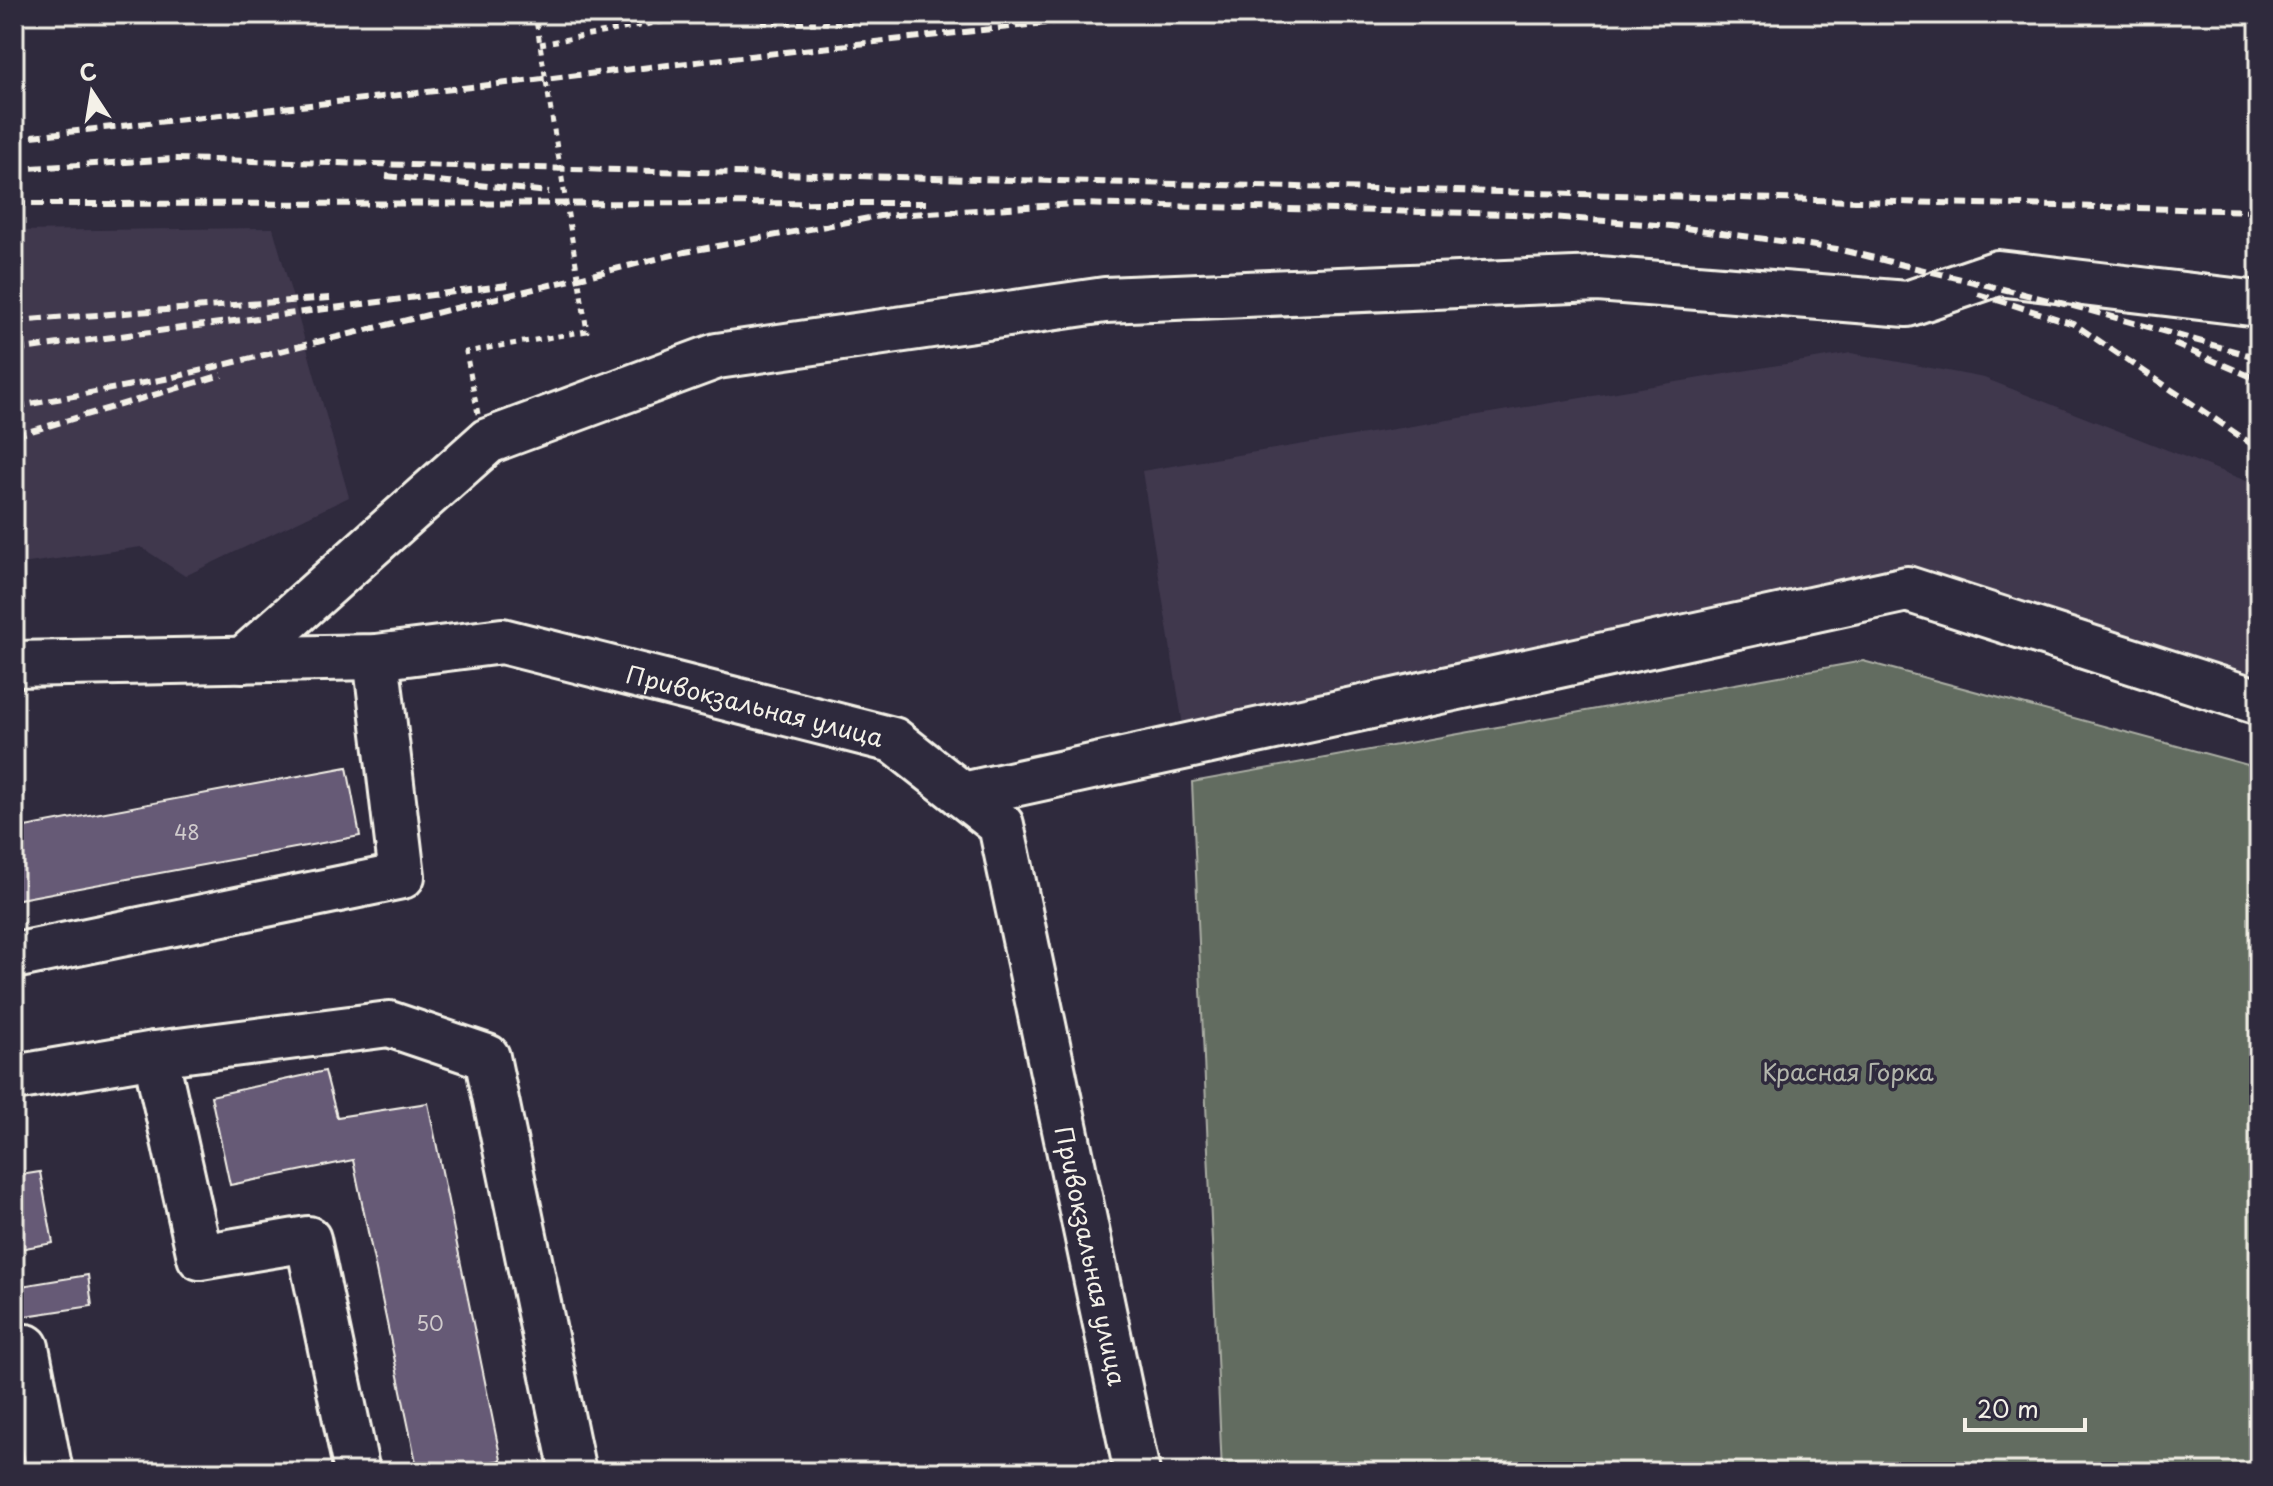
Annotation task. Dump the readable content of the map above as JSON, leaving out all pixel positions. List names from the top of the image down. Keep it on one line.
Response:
{"streets":{"street":["Привокзальная улица"]},"parks":["Красная Горка"],"house_numbers":["48","50"],"scale_bar":"20 m","north":"top"}
